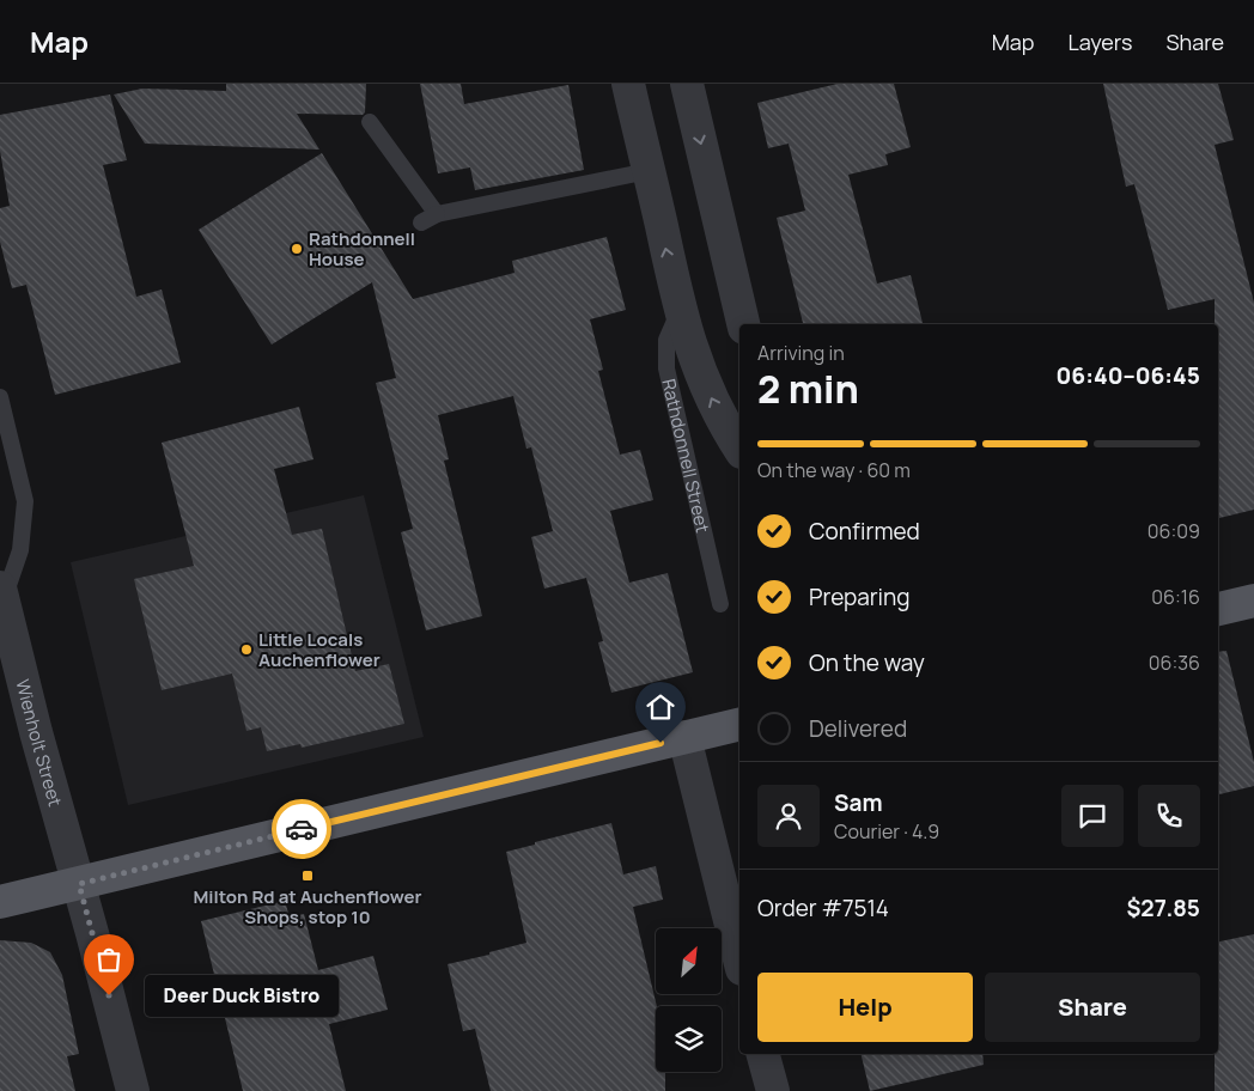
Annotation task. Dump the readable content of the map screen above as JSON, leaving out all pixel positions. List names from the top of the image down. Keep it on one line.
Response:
{"streets":{"street":["Rathdonnell Street","Wienholt Street"]},"places":{"other":["Rathdonnell House","Little Locals Auchenflower","Deer Duck Bistro"],"transit":["Milton Rd at Auchenflower Shops, stop 10"]},"north":"top right","page":{"header":"Map","nav":["Map","Layers","Share"],"heading":["2 min","Arriving in","06:40–06:45"],"panel":["Sam","Courier · 4.9","Order #7514","$27.85"],"bar":"On the way · 60 m","list":[["Confirmed","06:09"],["Preparing","06:16"],["On the way","06:36"],"Delivered"],"buttons":["Help","Share"],"bubble":"Deer Duck Bistro"}}
